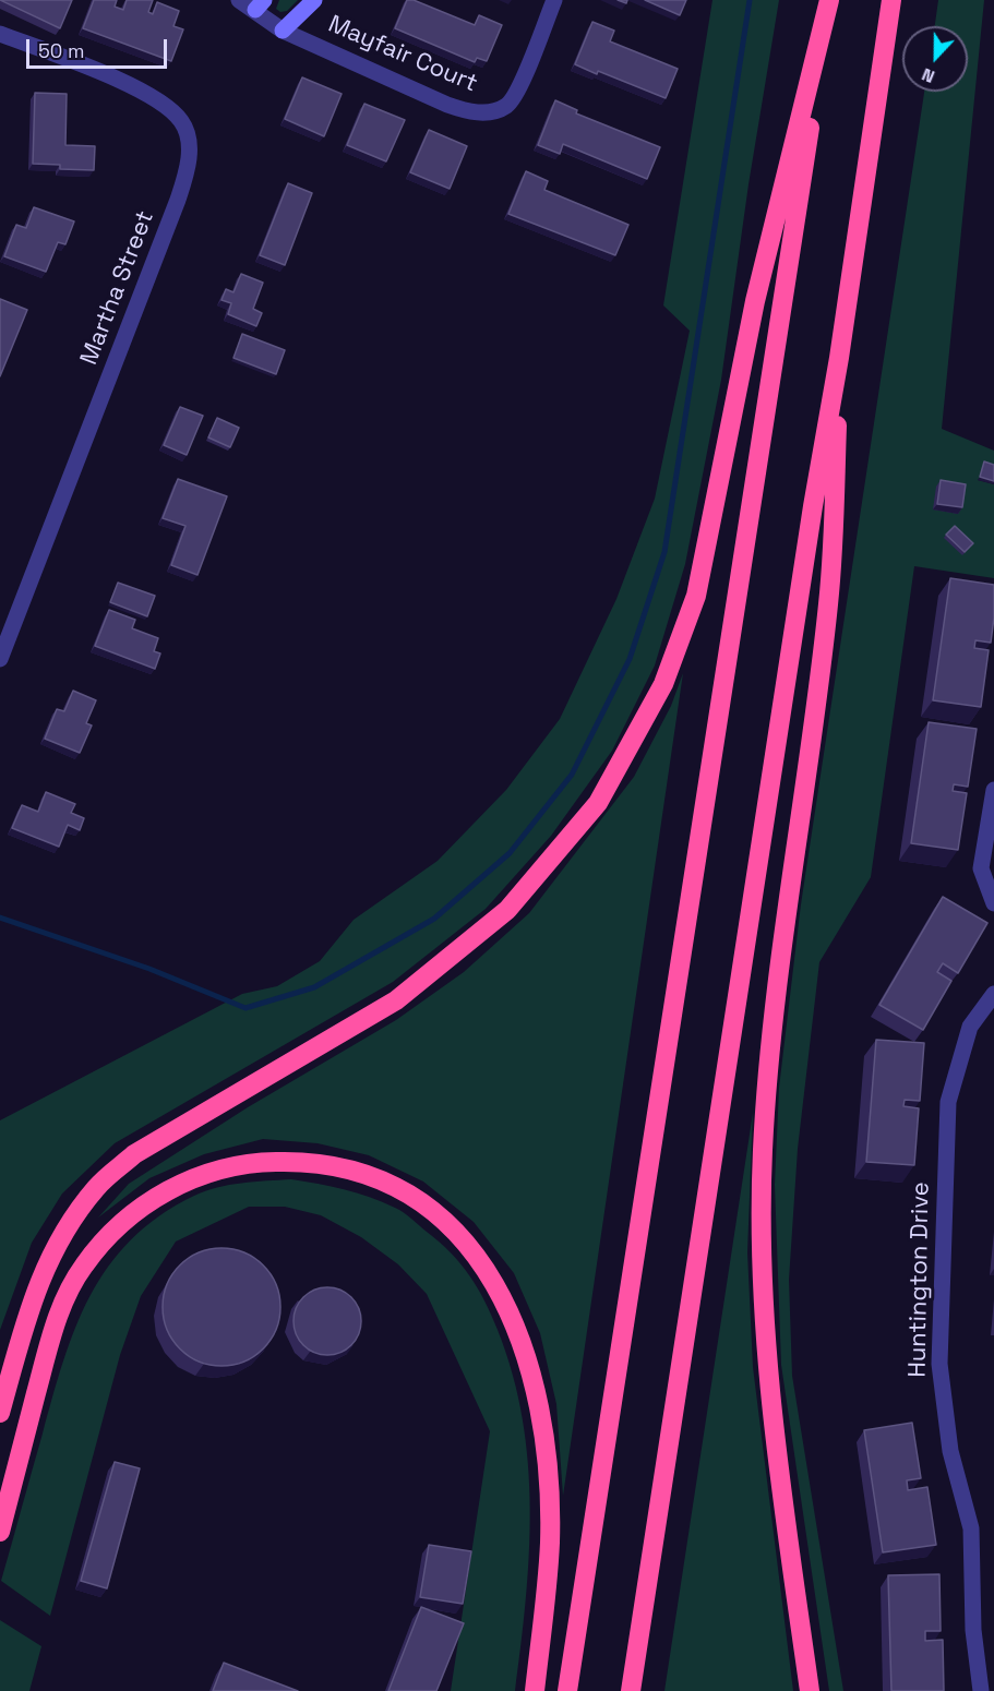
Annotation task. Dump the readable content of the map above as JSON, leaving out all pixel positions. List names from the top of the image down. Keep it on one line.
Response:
{"streets":{"street":["Mayfair Court","Martha Street","Huntington Drive"]},"scale_bar":"50 m","north":"bottom"}
